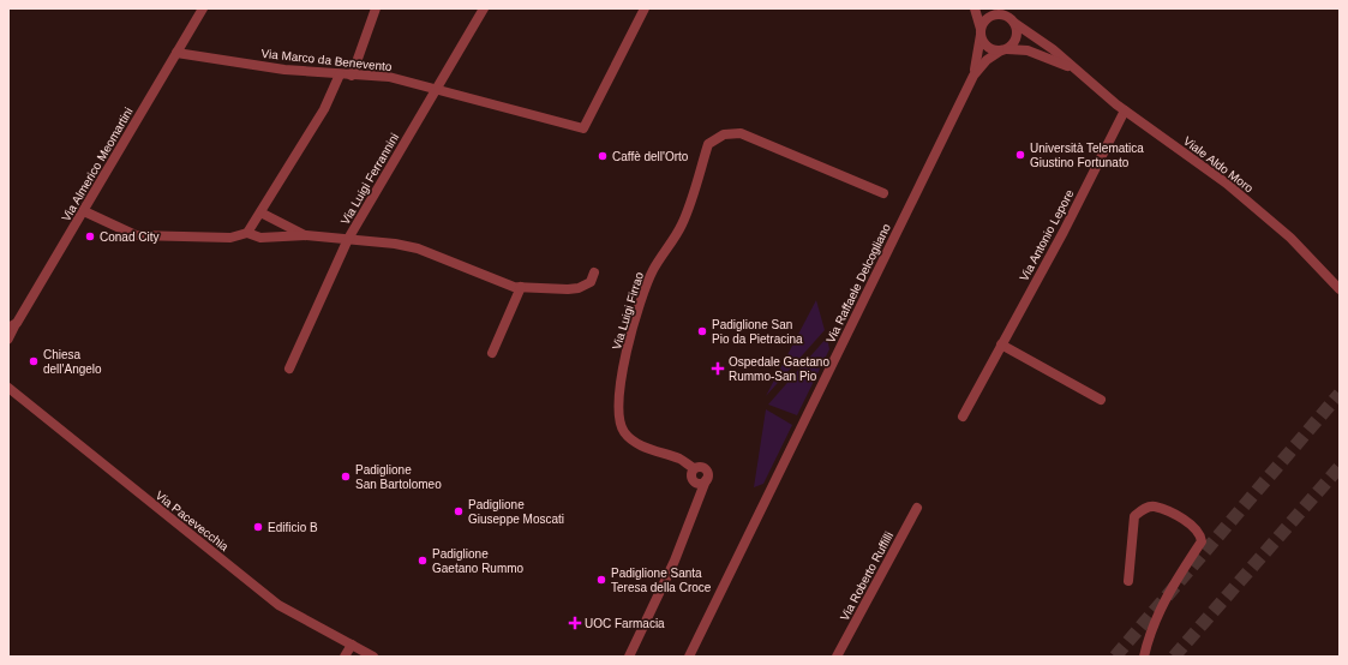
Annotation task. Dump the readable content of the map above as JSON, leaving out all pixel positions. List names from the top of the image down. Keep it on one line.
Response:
{"streets":{"street":["Via Marco da Benevento","Via Almerico Meomartini","Viale Aldo Moro","Via Luigi Ferrannini","Via Antonio Lepore","Via Raffaele Delcogliano","Via Luigi Firrao","Via Pacevecchia","Via Roberto Ruffilli"]},"crossings":[["Via Marco da Benevento","Via Almerico Meomartini"],["Via Marco da Benevento","Via Luigi Ferrannini"],["Viale Aldo Moro","Via Antonio Lepore"],["Viale Aldo Moro","Via Raffaele Delcogliano"]],"places":{"other":["Università Telematica Giustino Fortunato","Caffè dell'Orto","Conad City","Padiglione San Pio da Pietracina","Chiesa dell'Angelo","Padiglione San Bartolomeo","Padiglione Giuseppe Moscati","Edificio B","Padiglione Gaetano Rummo","Padiglione Santa Teresa della Croce"],"health":["Ospedale Gaetano Rummo-San Pio","UOC Farmacia"]}}
